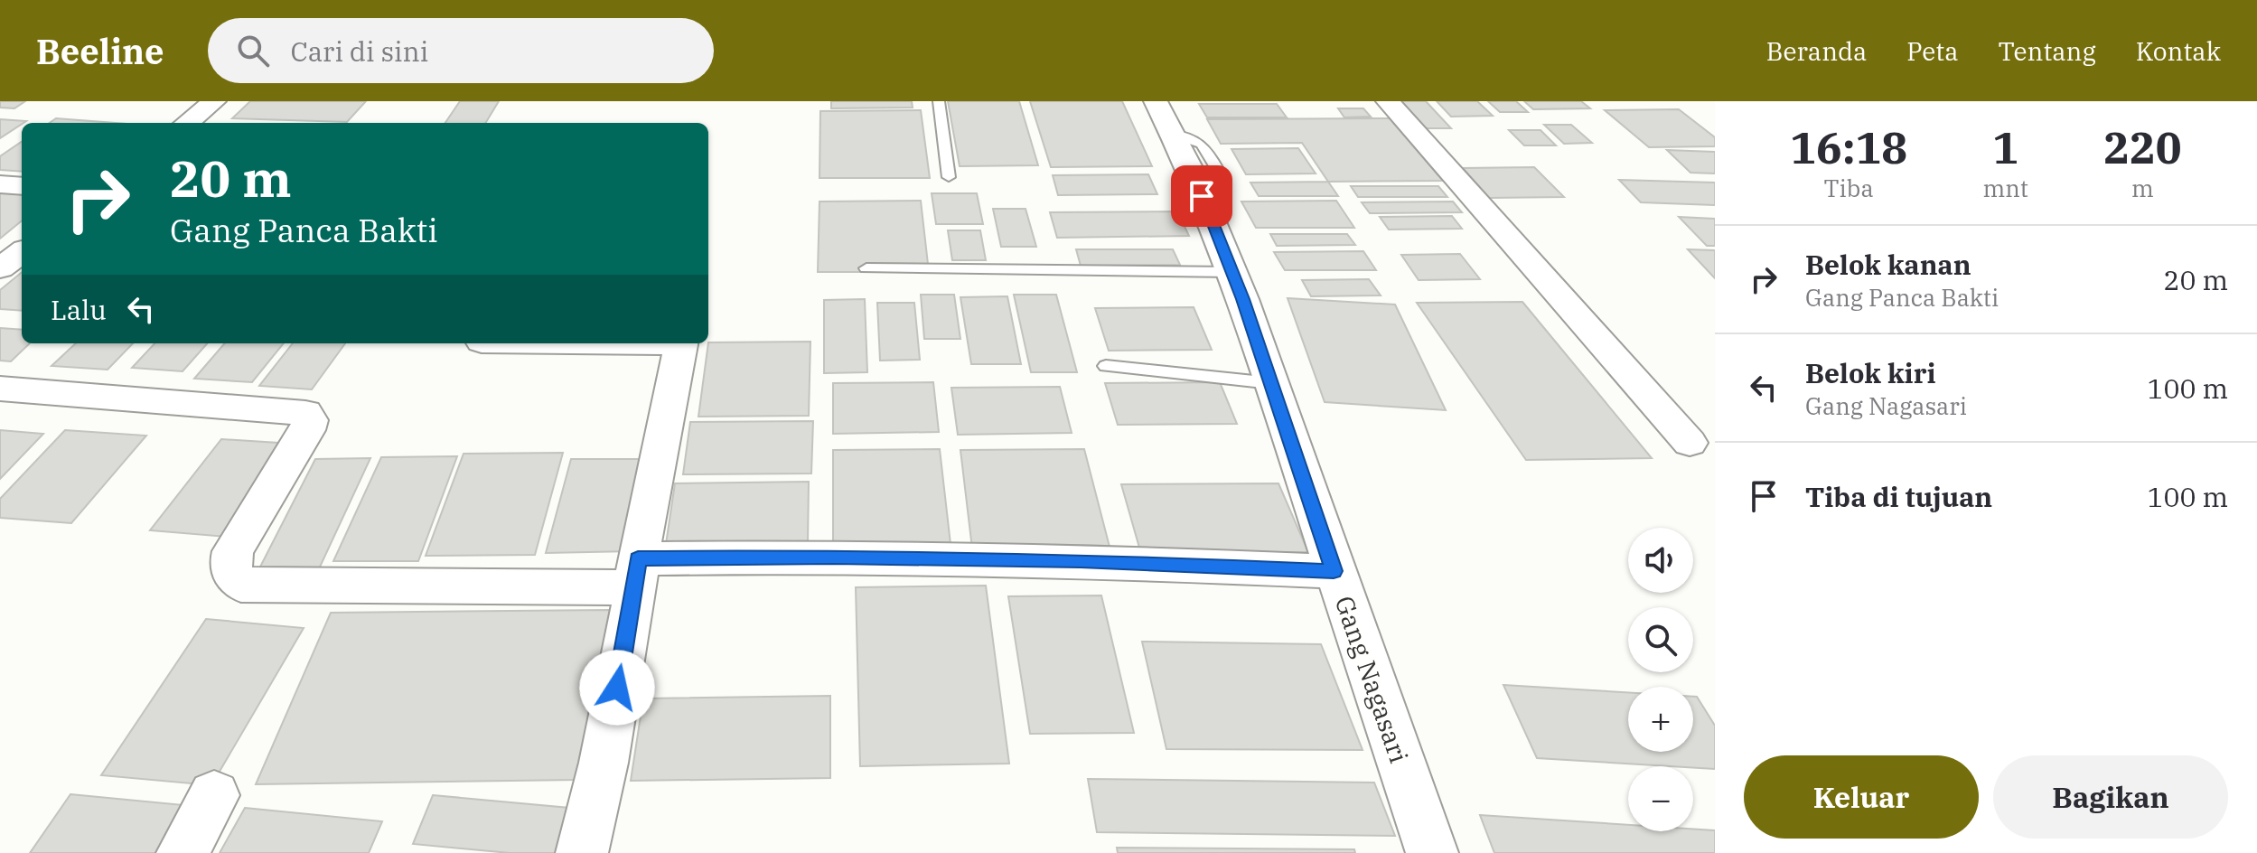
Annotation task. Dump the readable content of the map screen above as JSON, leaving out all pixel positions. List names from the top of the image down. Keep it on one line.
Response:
{"streets":{"street":["Gang Nagasari"]},"page":{"header":"Beeline","search":"Cari di sini","nav":["Beranda","Peta","Tentang","Kontak"],"eta":["16:18","Tiba","1","mnt","220","m"],"turn":["20 m","Gang Panca Bakti"],"list":[{"name":"Belok kanan","note":"Gang Panca Bakti","value":"20 m"},{"name":"Belok kiri","note":"Gang Nagasari","value":"100 m"},{"name":"Tiba di tujuan","value":"100 m"}],"then":"Lalu","map_buttons":["+","−"],"buttons":["Keluar","Bagikan"]}}
